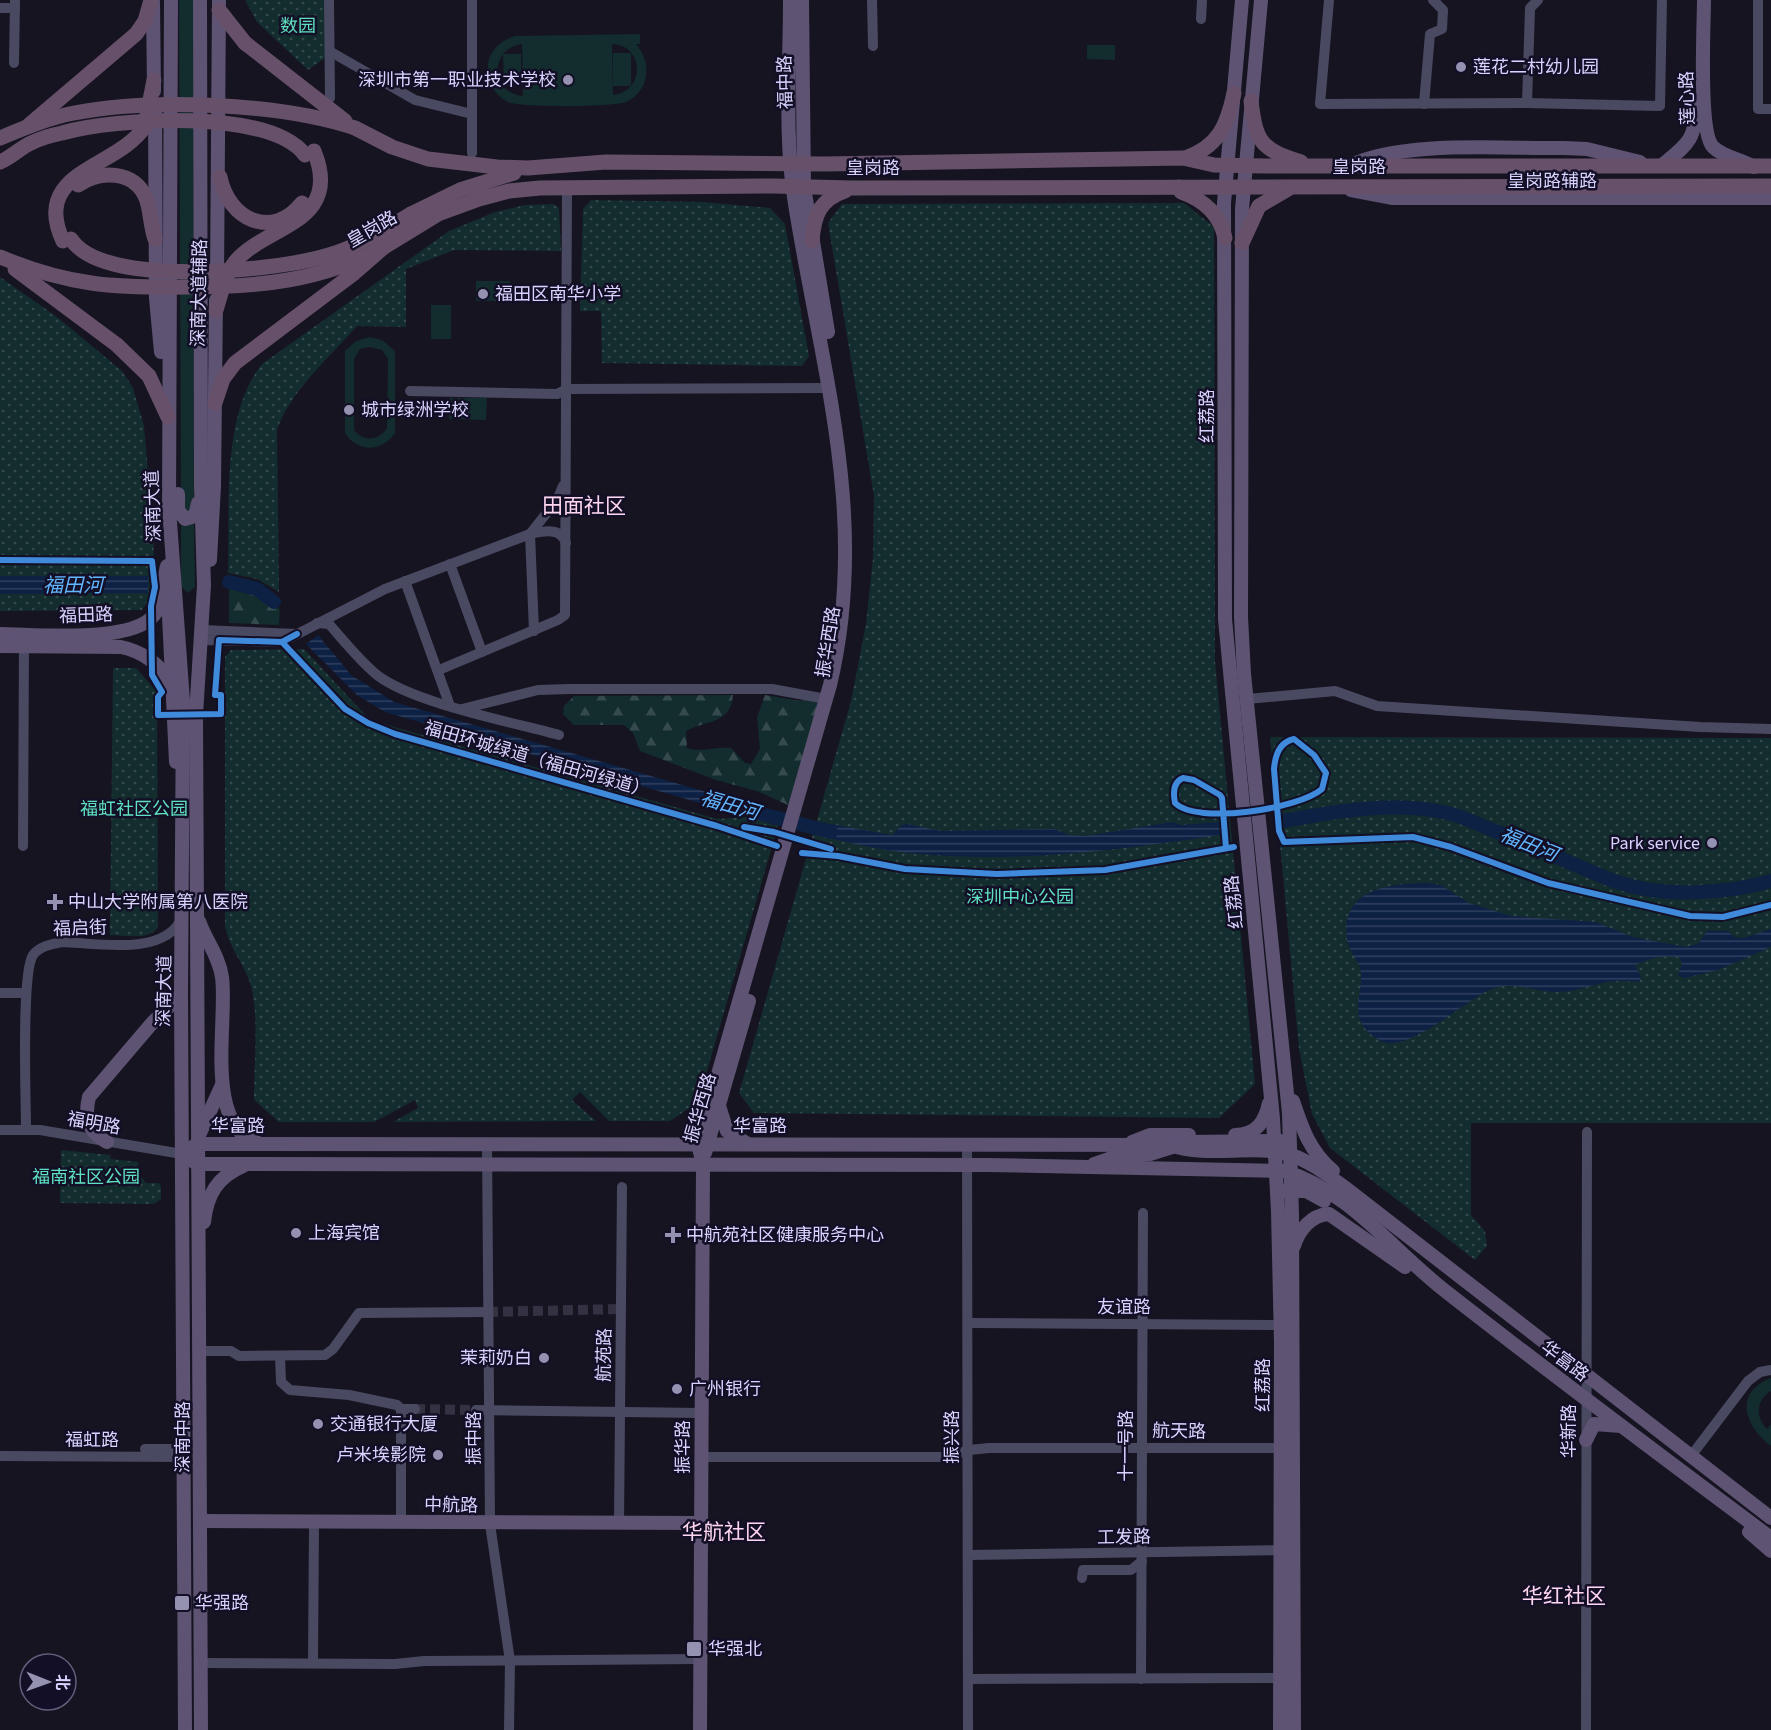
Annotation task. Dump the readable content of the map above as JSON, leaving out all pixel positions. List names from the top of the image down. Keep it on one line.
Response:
{"streets":{"highway":["皇岗路"],"main road":["福中路","莲心路","皇岗路辅路","深南大道辅路","红荔路","深南大道","福田路","振华西路","华富路","深南中路","振华路","中航路"],"street":["福启街","福明路","友谊路","航苑路","航天路","华新路","振兴路","振中路","福虹路","十一号路","工发路"],"cycle path":["福田环城绿道（福田河绿道）"]},"crossings":[["福中路","皇岗路"],["福中路","振华西路"],["莲心路","皇岗路"],["皇岗路","皇岗路辅路"],["皇岗路","深南大道辅路"],["皇岗路","红荔路"],["皇岗路","振华西路"],["深南大道辅路","深南大道"],["红荔路","华富路"],["红荔路","友谊路"],["红荔路","航天路"],["红荔路","工发路"],["深南大道","福启街"],["深南大道","福明路"],["深南大道","华富路"],["深南大道","深南中路"],["振华西路","华富路"],["振华西路","振华路"],["福启街","福明路"],["福明路","华富路"],["福明路","深南中路"],["华富路","华新路"],["华富路","深南中路"],["华富路","振兴路"],["华富路","振中路"],["华富路","振华路"],["友谊路","振兴路"],["友谊路","十一号路"],["航苑路","中航路"],["航天路","振兴路"],["航天路","十一号路"],["深南中路","福虹路"],["深南中路","中航路"],["振兴路","工发路"],["振中路","中航路"],["十一号路","工发路"],["振华路","中航路"]],"districts":["田面社区","华航社区","华红社区"],"water":["福田河"],"parks":["数园","福虹社区公园","深圳中心公园","福南社区公园"],"places":{"other":["莲花二村幼儿园","深圳市第一职业技术学校","福田区南华小学","城市绿洲学校","Park service","上海宾馆","茉莉奶白","广州银行","交通银行大厦","卢米埃影院"],"health":["中山大学附属第八医院","中航苑社区健康服务中心"],"transit":["华强路","华强北"]},"north":"right"}
